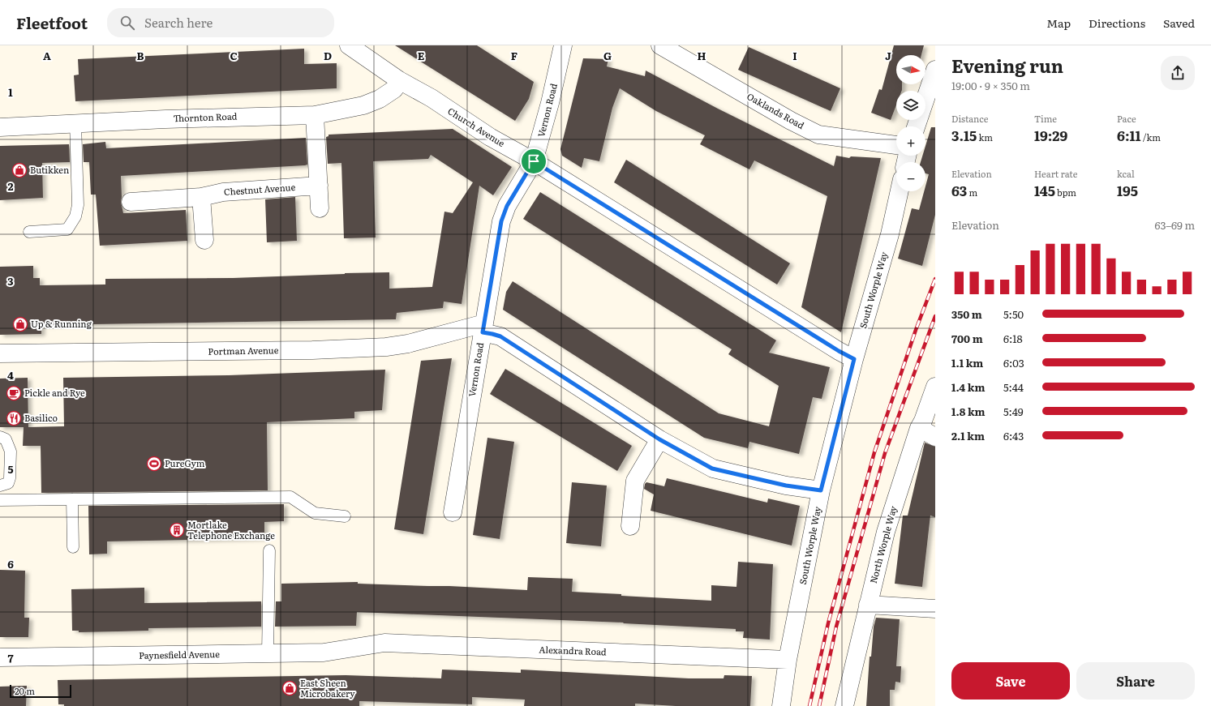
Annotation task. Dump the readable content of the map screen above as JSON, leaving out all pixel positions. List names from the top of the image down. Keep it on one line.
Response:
{"streets":{"street":["Vernon Road","Oaklands Road","Thornton Road","Church Avenue","Chestnut Avenue","South Worple Way","Portman Avenue","North Worple Way","Alexandra Road","Paynesfield Avenue"]},"crossings":[["Vernon Road","Church Avenue"],["Vernon Road","Portman Avenue"],["Thornton Road","Church Avenue"],["Church Avenue","South Worple Way"],["South Worple Way","Alexandra Road"],["Alexandra Road","Paynesfield Avenue"]],"places":{"shop":["Butikken","Up & Running","East Sheen Microbakery"],"cafe":["Pickle and Rye"],"restaurant":["Basilico"],"sports":["PureGym"],"building":["Mortlake Telephone Exchange"]},"scale_bar":"20 m","north":"right","page":{"header":"Fleetfoot","search":"Search here","nav":["Map","Directions","Saved"],"heading":["Evening run","19:00 · 9 × 350 m"],"map_buttons":["+","−"],"stats":[["Distance","3.15 km"],["Time","19:29"],["Pace","6:11 /km"],["Elevation","63 m"],["Heart rate","145 bpm"],["kcal","195"]],"chart":["Elevation","63–69 m"],"list":[{"name":"350 m","note":"5:50"},{"name":"700 m","note":"6:18"},{"name":"1.1 km","note":"6:03"},{"name":"1.4 km","note":"5:44"},{"name":"1.8 km","note":"5:49"},{"name":"2.1 km","note":"6:43"}],"buttons":["Save","Share"],"scale":"20 m"},"grid":{"columns":["A","B","C","D","E","F","G","H","I","J"],"rows":["1","2","3","4","5","6","7"]}}
